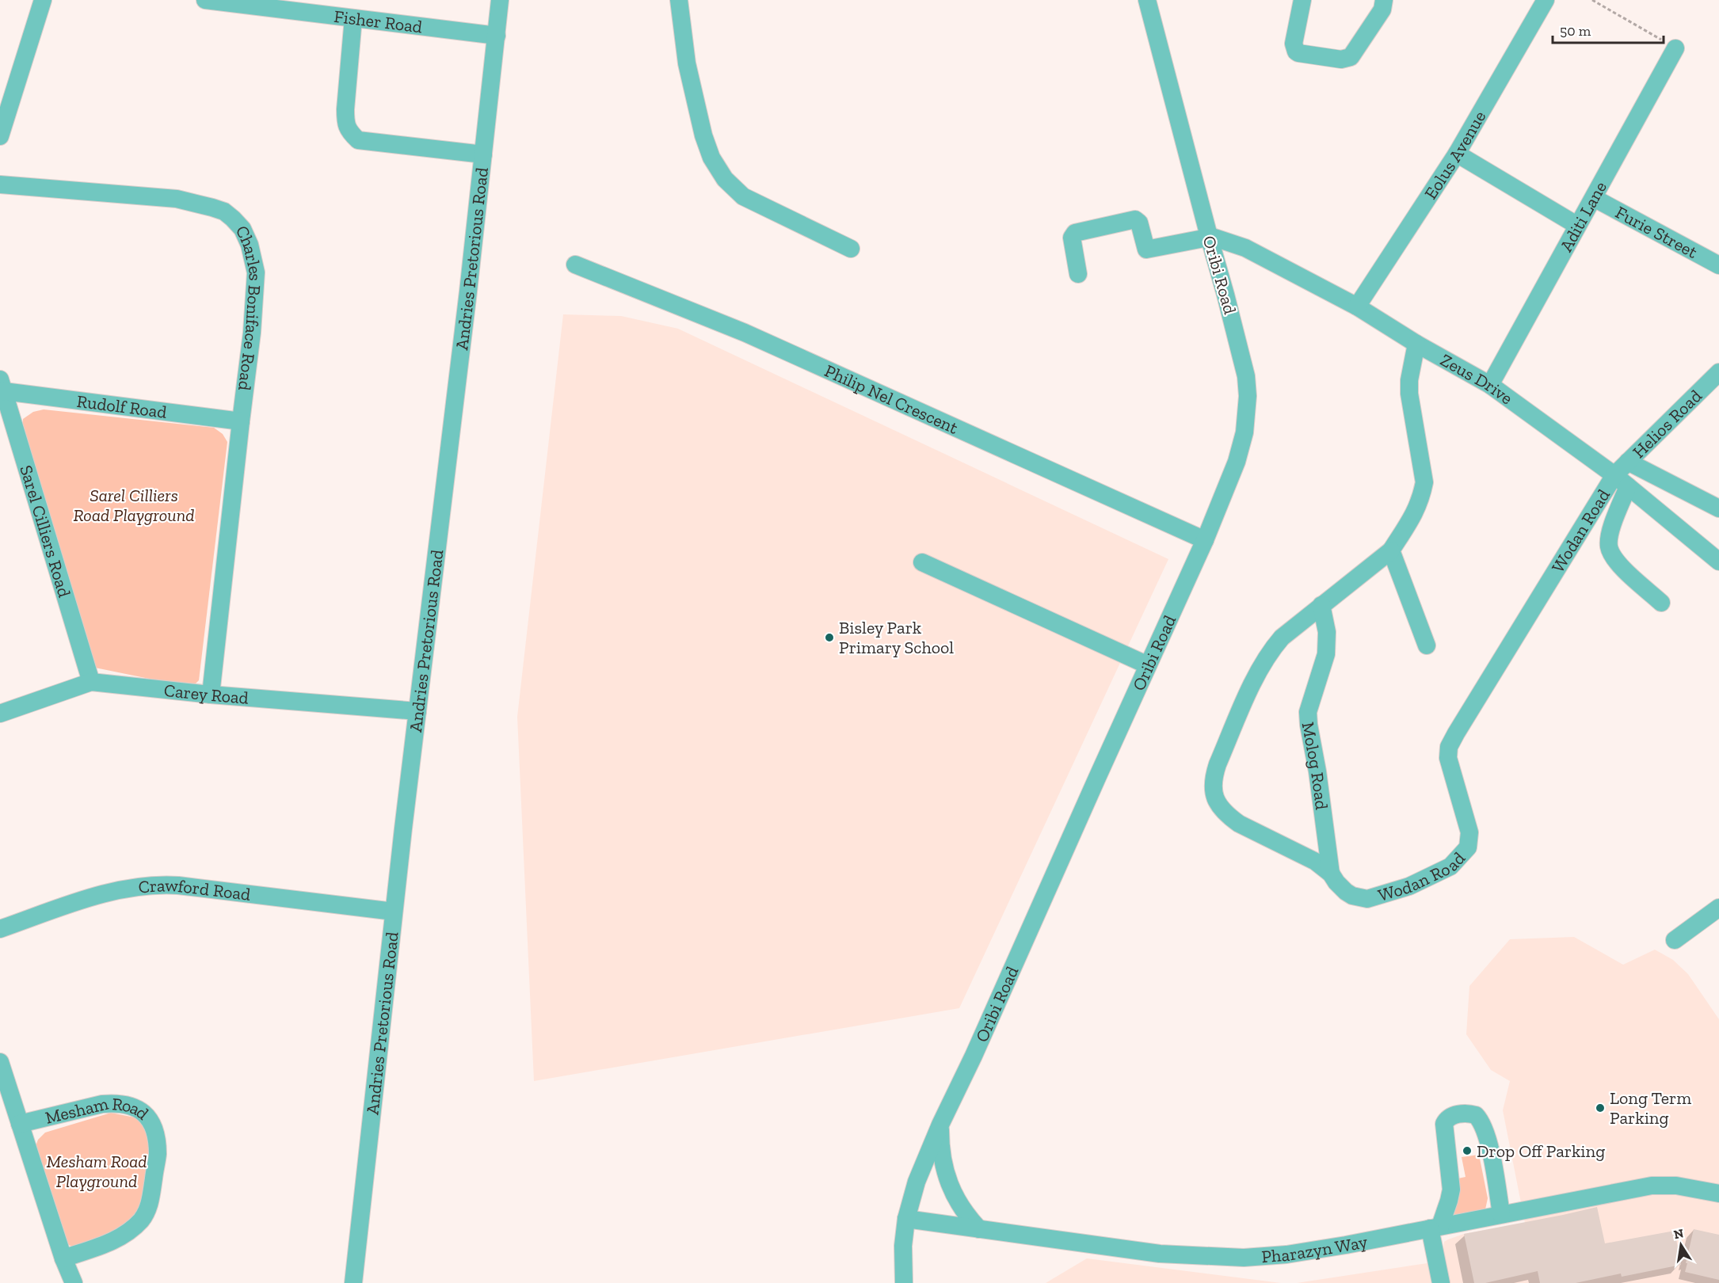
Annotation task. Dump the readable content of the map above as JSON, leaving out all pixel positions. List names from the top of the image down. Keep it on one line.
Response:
{"streets":{"street":["Fisher Road","Eolus Avenue","Aditi Lane","Furie Street","Andries Pretorious Road","Oribi Road","Charles Boniface Road","Zeus Drive","Philip Nel Crescent","Rudolf Road","Helios Road","Sarel Cilliers Road","Wodan Road","Carey Road","Molog Road","Crawford Road","Mesham Road","Pharazyn Way"]},"crossings":[["Fisher Road","Andries Pretorious Road"],["Eolus Avenue","Zeus Drive"],["Aditi Lane","Furie Street"],["Aditi Lane","Zeus Drive"],["Andries Pretorious Road","Carey Road"],["Andries Pretorious Road","Crawford Road"],["Oribi Road","Zeus Drive"],["Oribi Road","Philip Nel Crescent"],["Oribi Road","Pharazyn Way"],["Charles Boniface Road","Rudolf Road"],["Charles Boniface Road","Carey Road"],["Zeus Drive","Helios Road"],["Zeus Drive","Wodan Road"],["Rudolf Road","Sarel Cilliers Road"],["Helios Road","Wodan Road"],["Sarel Cilliers Road","Carey Road"],["Wodan Road","Molog Road"]],"parks":["Sarel Cilliers Road Playground","Mesham Road Playground"],"places":["Bisley Park Primary School","Long Term Parking","Drop Off Parking"],"scale_bar":"50 m","north":"top"}
